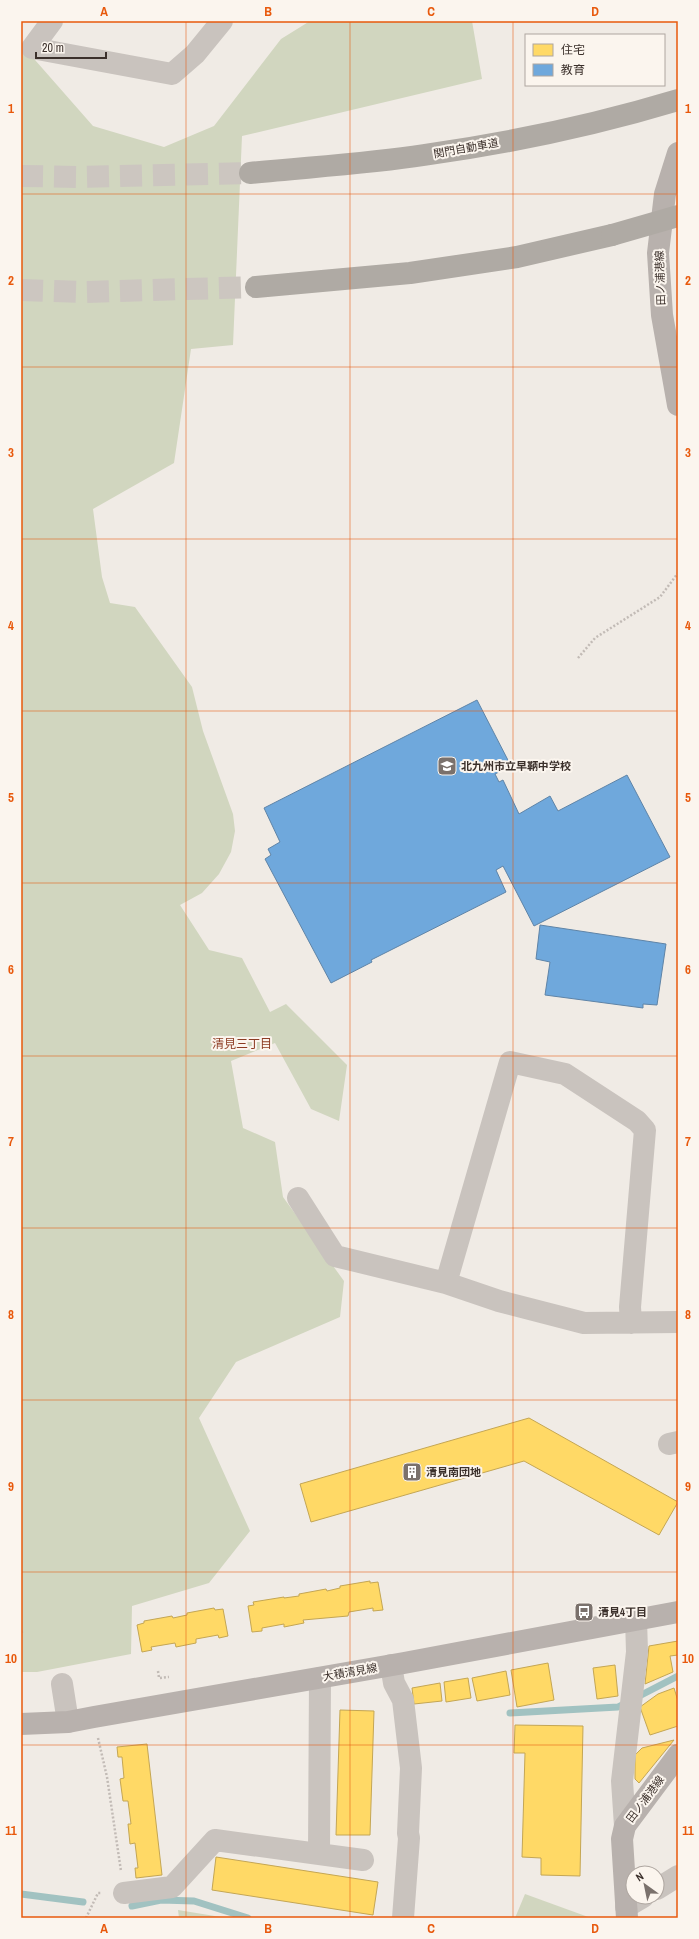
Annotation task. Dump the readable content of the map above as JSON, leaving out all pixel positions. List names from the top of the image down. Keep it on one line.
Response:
{"streets":{"highway":["関門自動車道"],"main road":["田ノ浦港線","大積清見線"]},"districts":["清見三丁目"],"places":{"school or university":["北九州市立早鞆中学校"],"building":["清見南団地"],"bus stop":["清見4丁目"]},"legend":["住宅","教育"],"scale_bar":"20 m","north":"top left","grid":{"columns":["A","B","C","D"],"rows":["1","2","3","4","5","6","7","8","9","10","11"]}}
